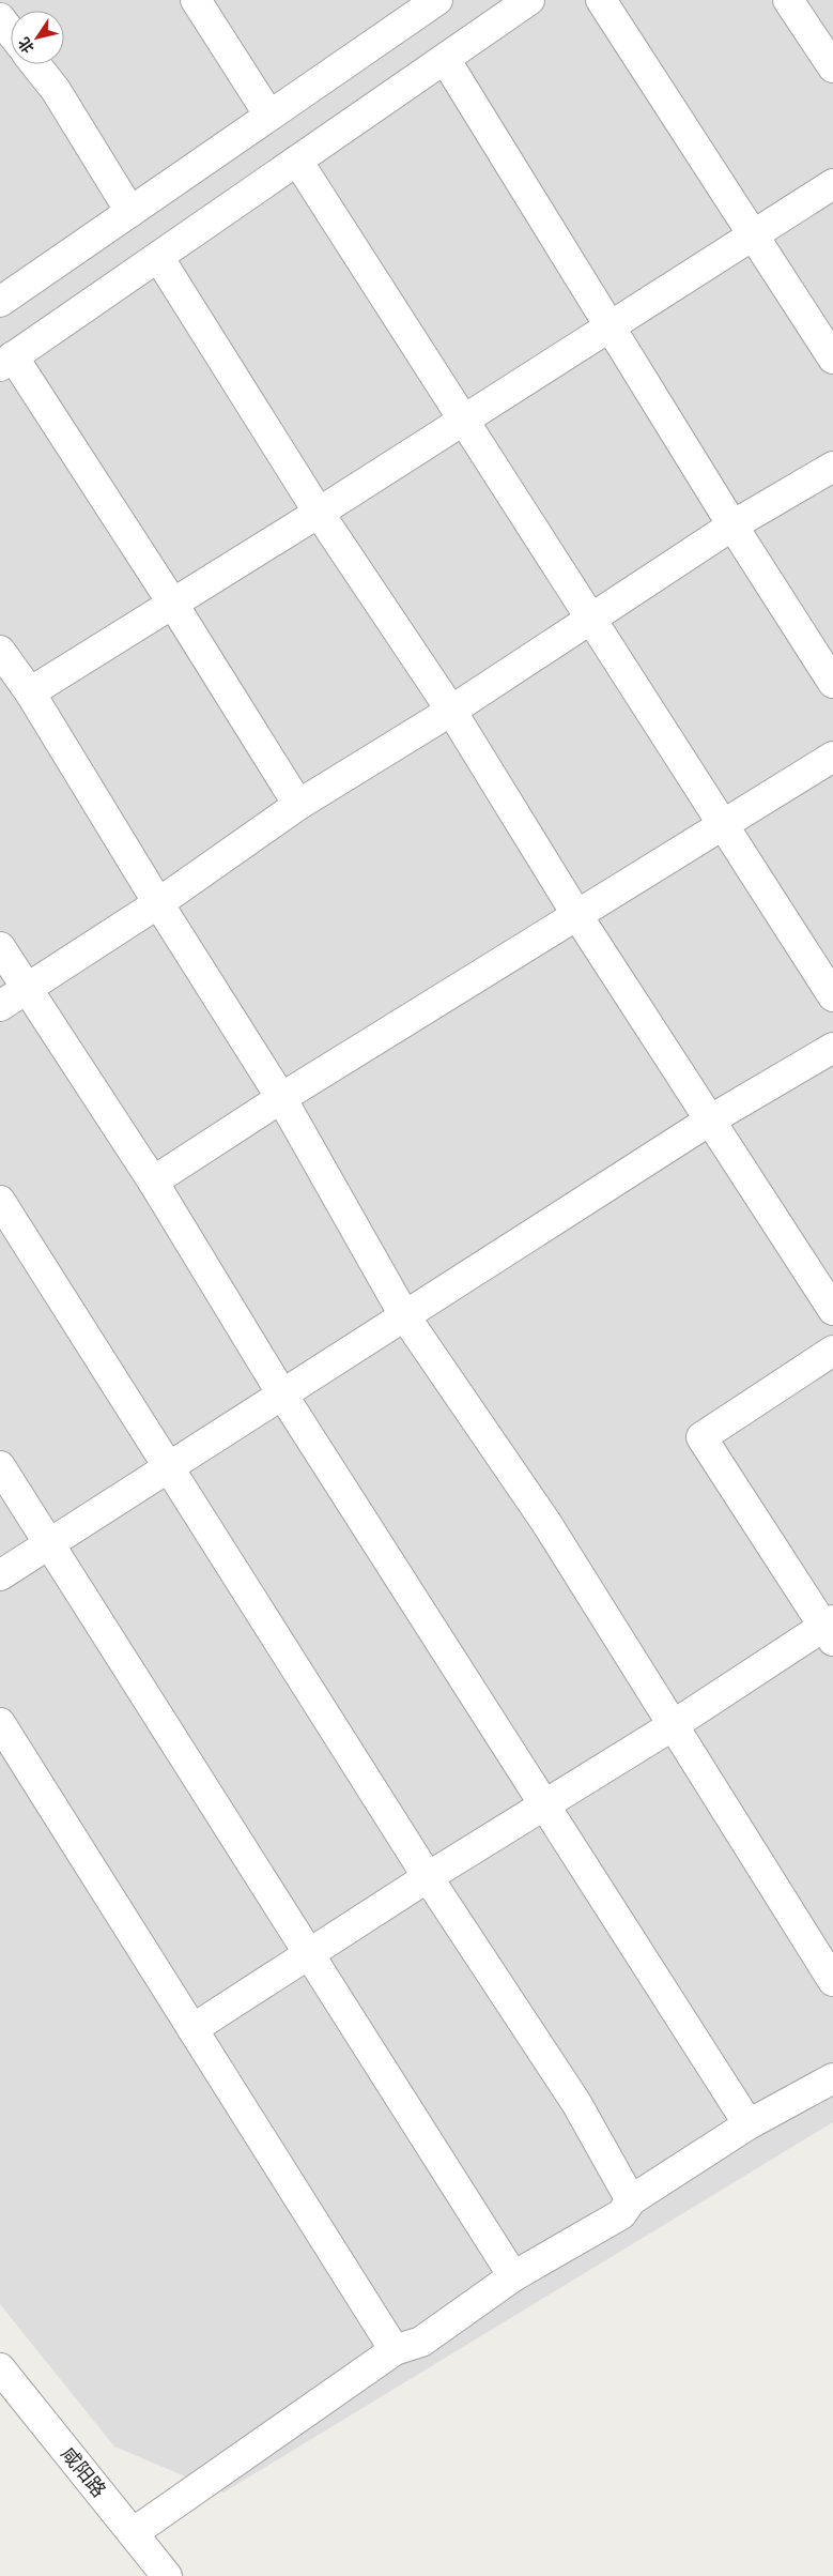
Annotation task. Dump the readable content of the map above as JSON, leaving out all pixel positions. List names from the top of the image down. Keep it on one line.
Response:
{"streets":{"street":["咸阳路"]},"north":"bottom left"}
